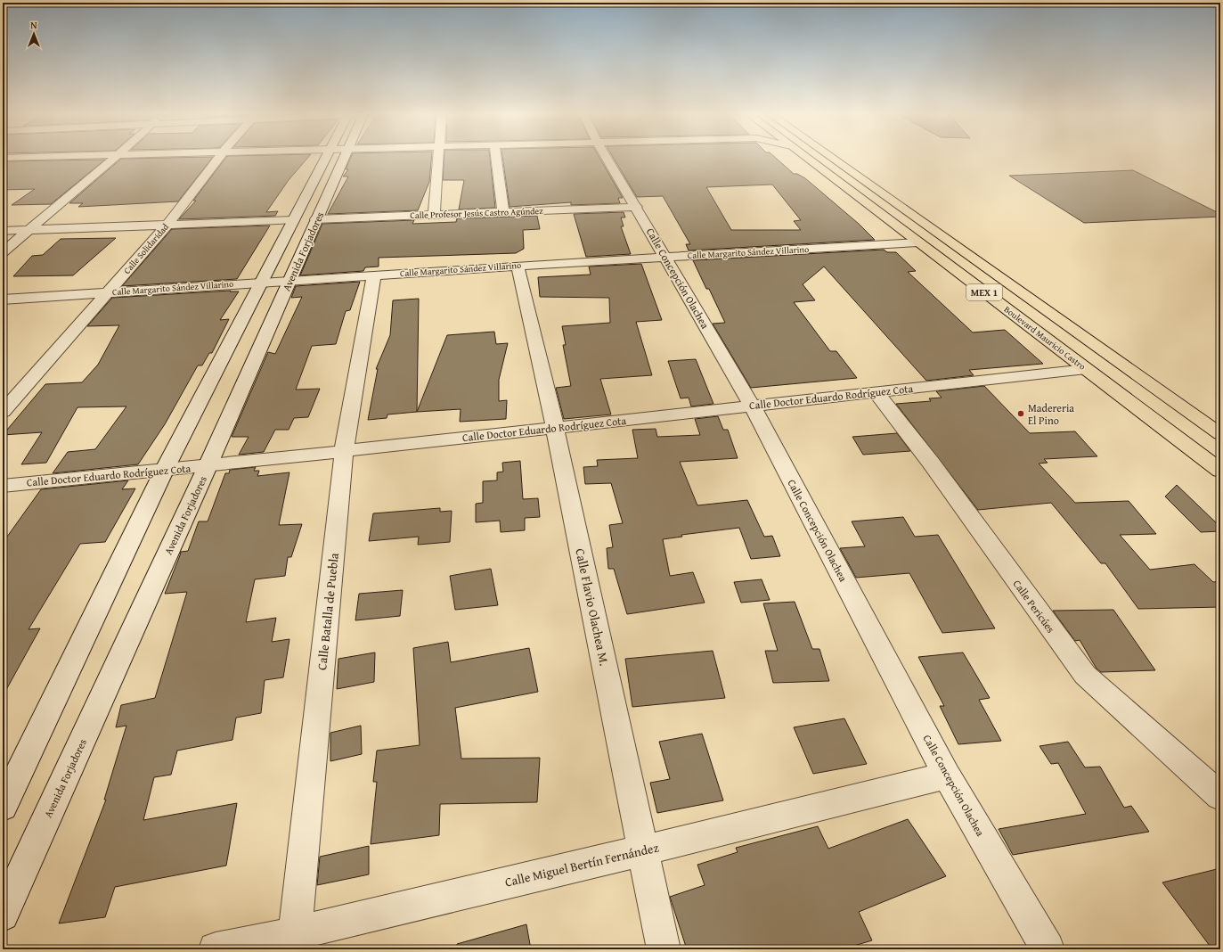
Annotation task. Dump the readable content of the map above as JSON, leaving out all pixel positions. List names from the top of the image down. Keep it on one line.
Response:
{"streets":{"main road":["MEX 1","Boulevard Mauricio Castro"],"street":["Calle Profesor Jesús Castro Agúndez","Calle Solidaridad","Avenida Forjadores","Calle Margarito Sández Villarino","Calle Concepción Olachea","Calle Doctor Eduardo Rodríguez Cota","Calle Pericúes","Calle Flavio Olachea M.","Calle Batalla de Puebla","Calle Miguel Bertín Fernández"]},"crossings":[["Calle Profesor Jesús Castro Agúndez","Avenida Forjadores"],["Calle Profesor Jesús Castro Agúndez","Calle Concepción Olachea"],["Calle Solidaridad","Calle Margarito Sández Villarino"],["Avenida Forjadores","Calle Margarito Sández Villarino"],["Avenida Forjadores","Calle Doctor Eduardo Rodríguez Cota"],["Calle Margarito Sández Villarino","Calle Concepción Olachea"],["Calle Margarito Sández Villarino","Boulevard Mauricio Castro"],["Calle Margarito Sández Villarino","Calle Flavio Olachea M."],["Calle Margarito Sández Villarino","Calle Batalla de Puebla"],["Calle Concepción Olachea","Calle Doctor Eduardo Rodríguez Cota"],["Calle Concepción Olachea","Calle Miguel Bertín Fernández"],["Boulevard Mauricio Castro","Calle Doctor Eduardo Rodríguez Cota"],["Calle Doctor Eduardo Rodríguez Cota","Calle Pericúes"],["Calle Doctor Eduardo Rodríguez Cota","Calle Flavio Olachea M."],["Calle Doctor Eduardo Rodríguez Cota","Calle Batalla de Puebla"],["Calle Flavio Olachea M.","Calle Miguel Bertín Fernández"],["Calle Batalla de Puebla","Calle Miguel Bertín Fernández"]],"places":["Madereria El Pino"],"north":"top"}
